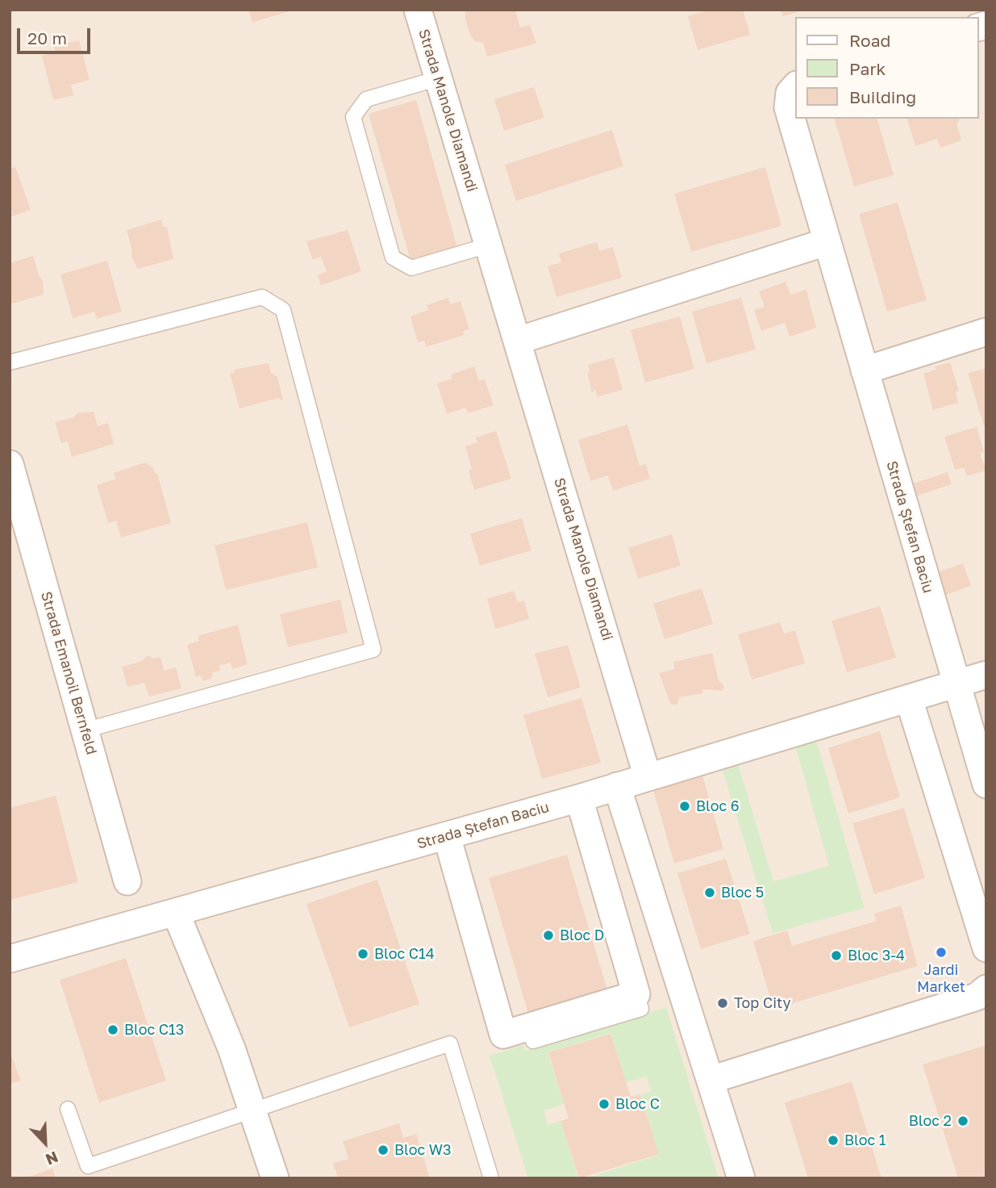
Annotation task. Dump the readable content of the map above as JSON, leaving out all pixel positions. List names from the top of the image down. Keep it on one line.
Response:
{"streets":{"street":["Strada Manole Diamandi","Strada Ștefan Baciu","Strada Emanoil Bernfeld"]},"crossings":[["Strada Manole Diamandi","Strada Ștefan Baciu"]],"places":["Bloc 6","Bloc 5","Bloc D","Jardi Market","Bloc C14","Bloc 3-4","Top City","Bloc C13","Bloc C","Bloc 2","Bloc 1","Bloc W3"],"legend":["Road","Park","Building"],"scale_bar":"20 m","north":"bottom right"}
